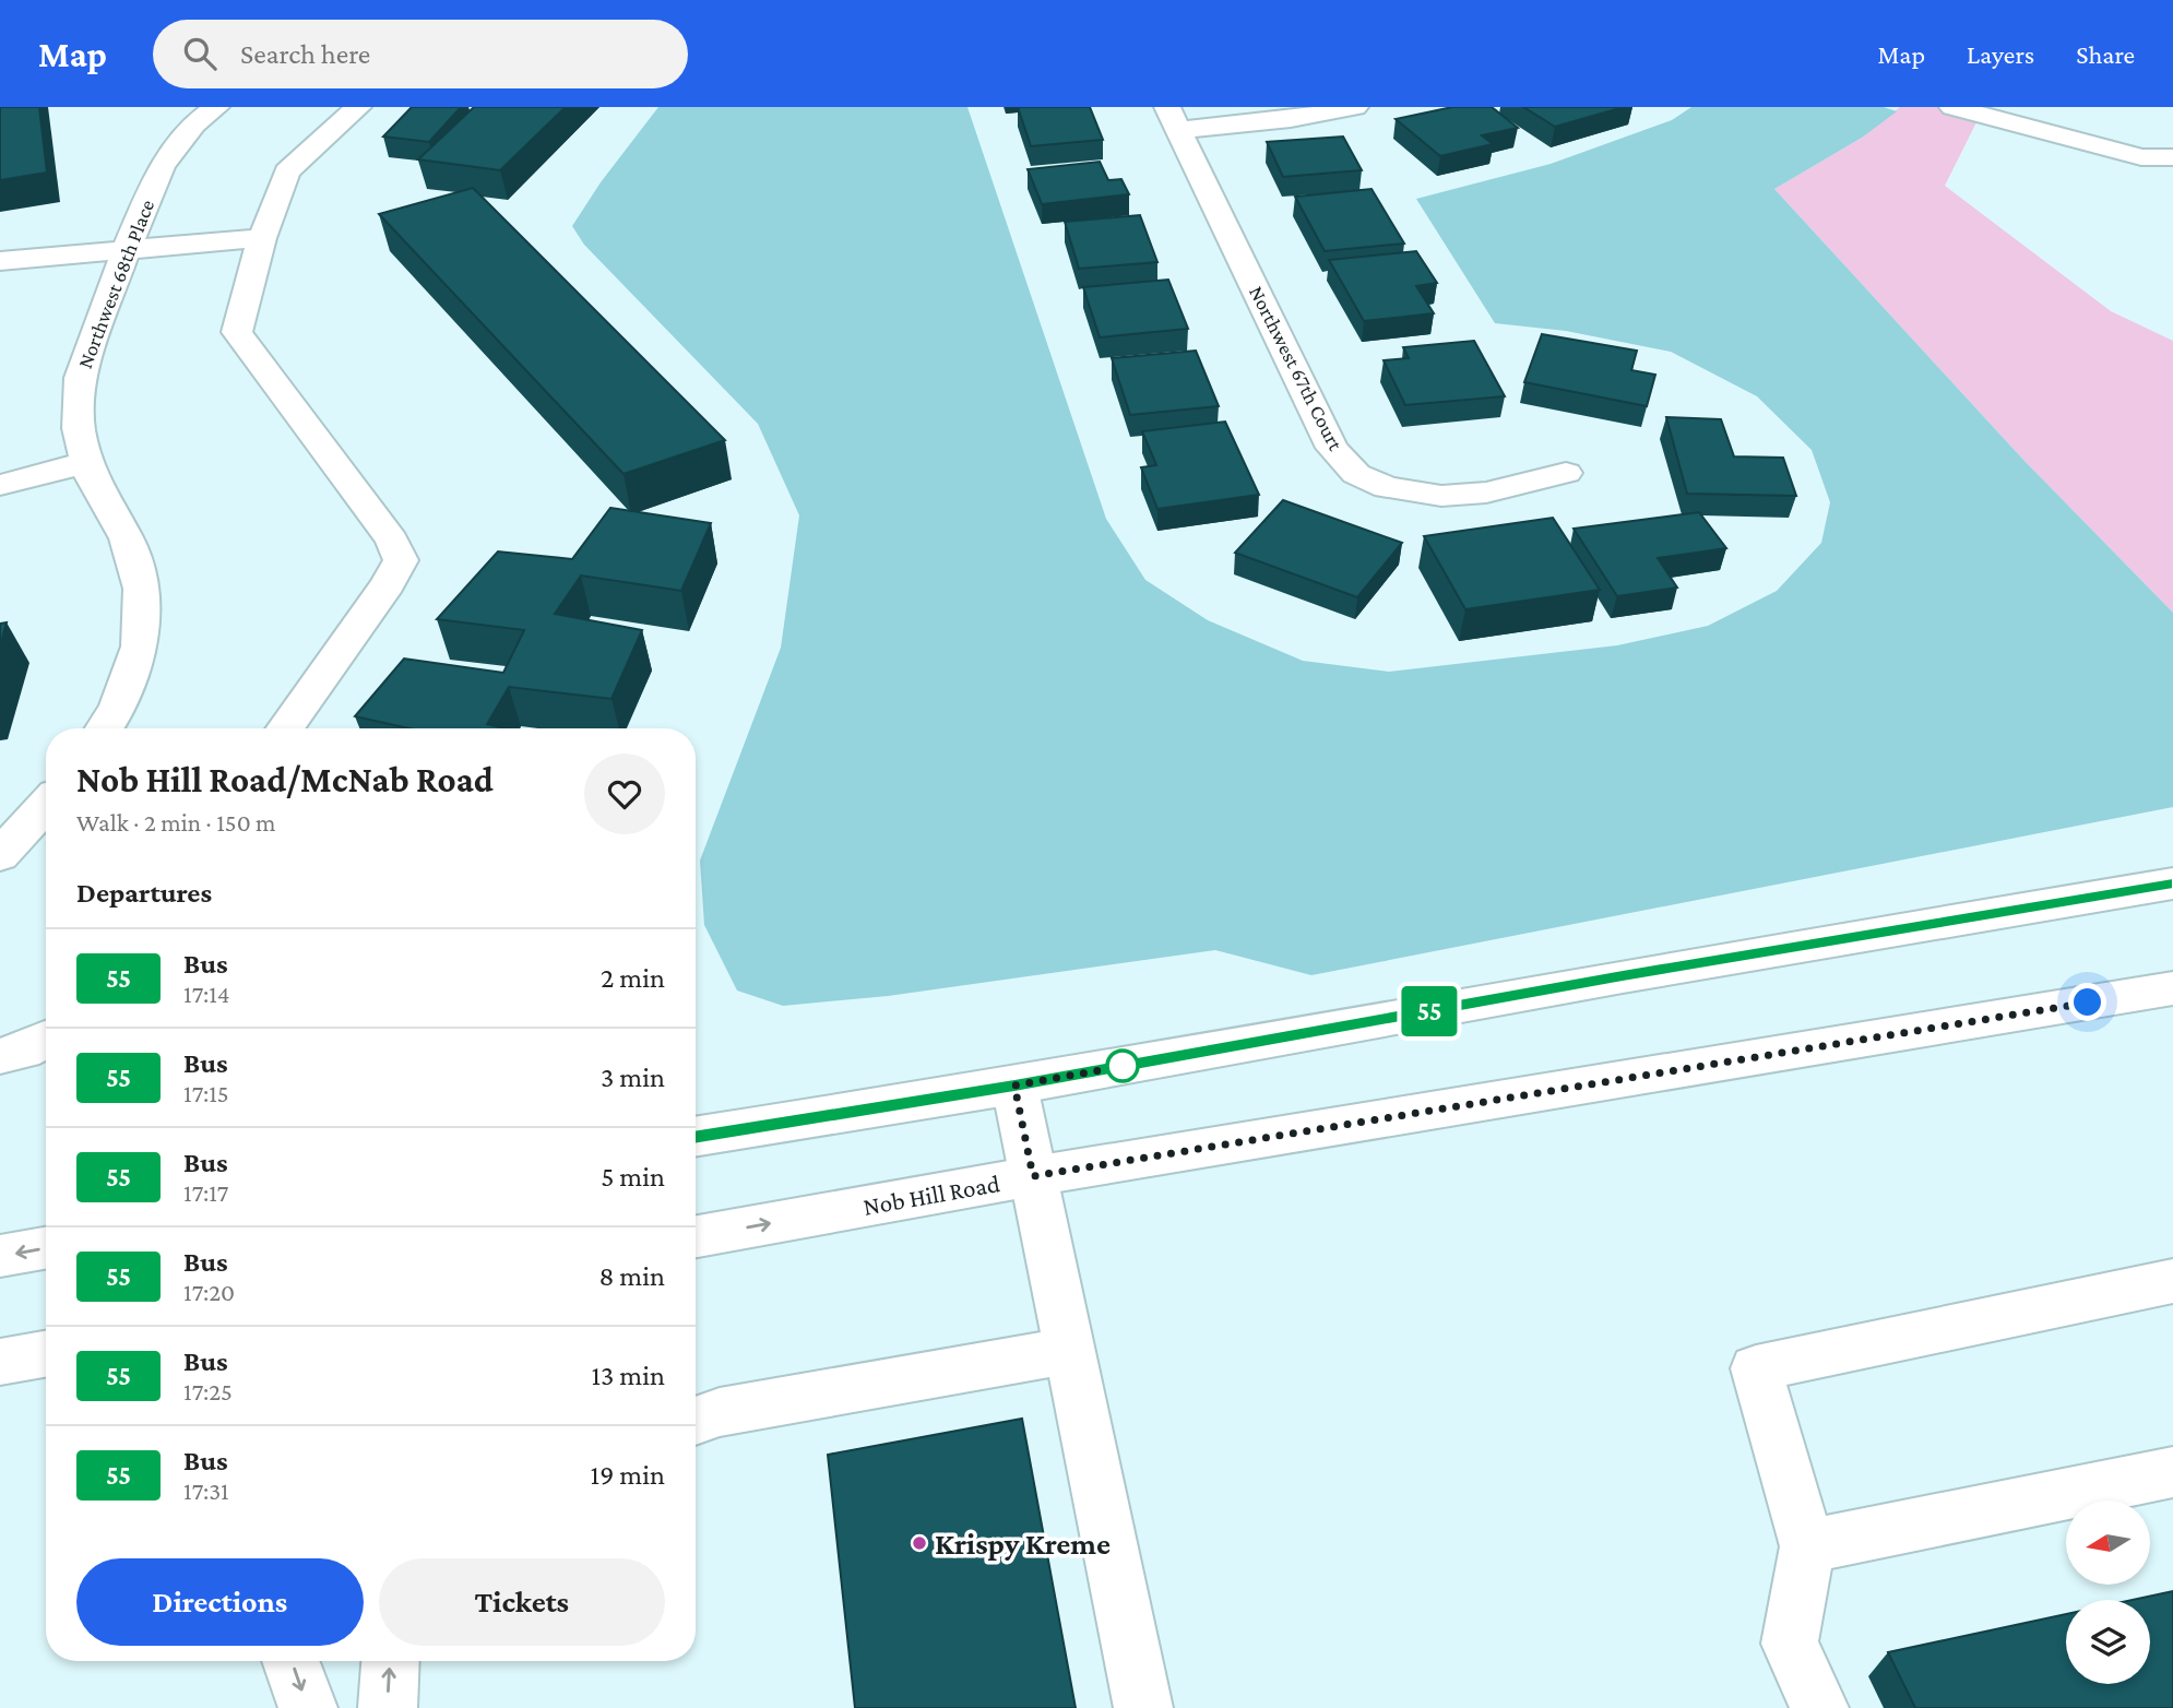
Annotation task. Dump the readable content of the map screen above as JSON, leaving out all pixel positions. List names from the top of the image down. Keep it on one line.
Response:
{"streets":{"street":["Northwest 68th Place","Northwest 67th Court","Nob Hill Road"]},"places":["Krispy Kreme"],"lines":["bus line 55"],"north":"left","page":{"header":"Map","search":"Search here","nav":["Map","Layers","Share"],"on_map":"55","heading":[["Nob Hill Road/McNab Road","Walk · 2 min · 150 m"],"Departures"],"list":[{"mark":"55","name":"Bus","note":"17:14","value":"2 min"},{"mark":"55","name":"Bus","note":"17:15","value":"3 min"},{"mark":"55","name":"Bus","note":"17:17","value":"5 min"},{"mark":"55","name":"Bus","note":"17:20","value":"8 min"},{"mark":"55","name":"Bus","note":"17:25","value":"13 min"},{"mark":"55","name":"Bus","note":"17:31","value":"19 min"}],"buttons":["Directions","Tickets"]}}
